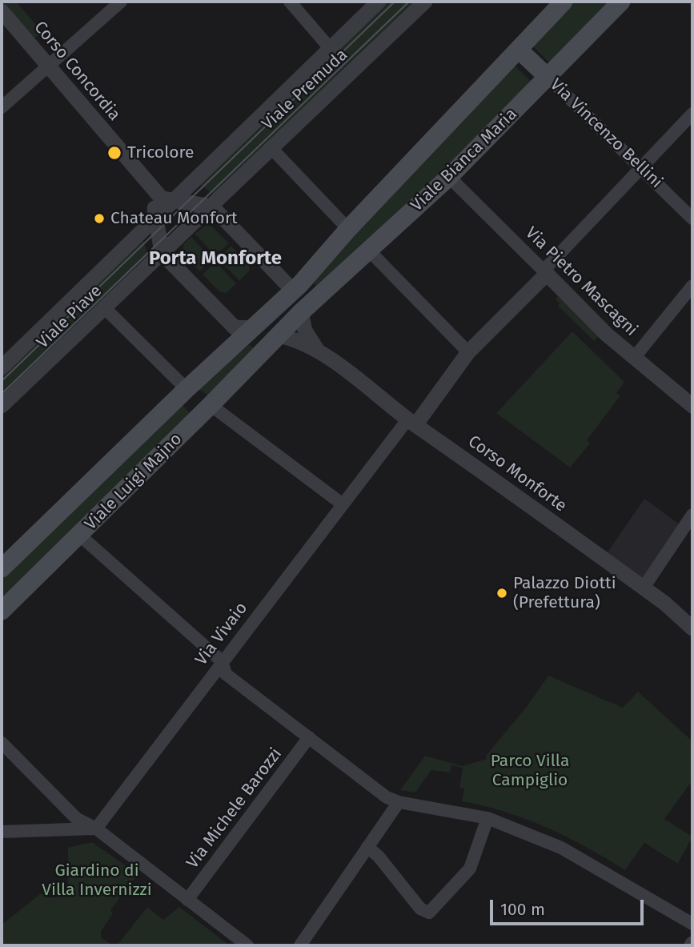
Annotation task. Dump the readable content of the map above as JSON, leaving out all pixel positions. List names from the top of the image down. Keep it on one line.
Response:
{"streets":{"main road":["Via Vincenzo Bellini","Viale Bianca Maria","Viale Luigi Majno"],"street":["Corso Concordia","Viale Premuda","Via Pietro Mascagni","Viale Piave","Corso Monforte","Via Vivaio","Via Michele Barozzi"]},"crossings":[["Corso Concordia","Viale Premuda"],["Corso Concordia","Viale Piave"],["Viale Premuda","Viale Piave"],["Via Vincenzo Bellini","Viale Bianca Maria"],["Viale Bianca Maria","Via Pietro Mascagni"],["Viale Bianca Maria","Corso Monforte"],["Viale Bianca Maria","Viale Luigi Majno"],["Corso Monforte","Viale Luigi Majno"],["Corso Monforte","Via Vivaio"]],"districts":["Porta Monforte"],"parks":["Parco Villa Campiglio","Giardino di Villa Invernizzi"],"places":["Tricolore","Chateau Monfort","Palazzo Diotti (Prefettura)"],"scale_bar":"100 m"}
